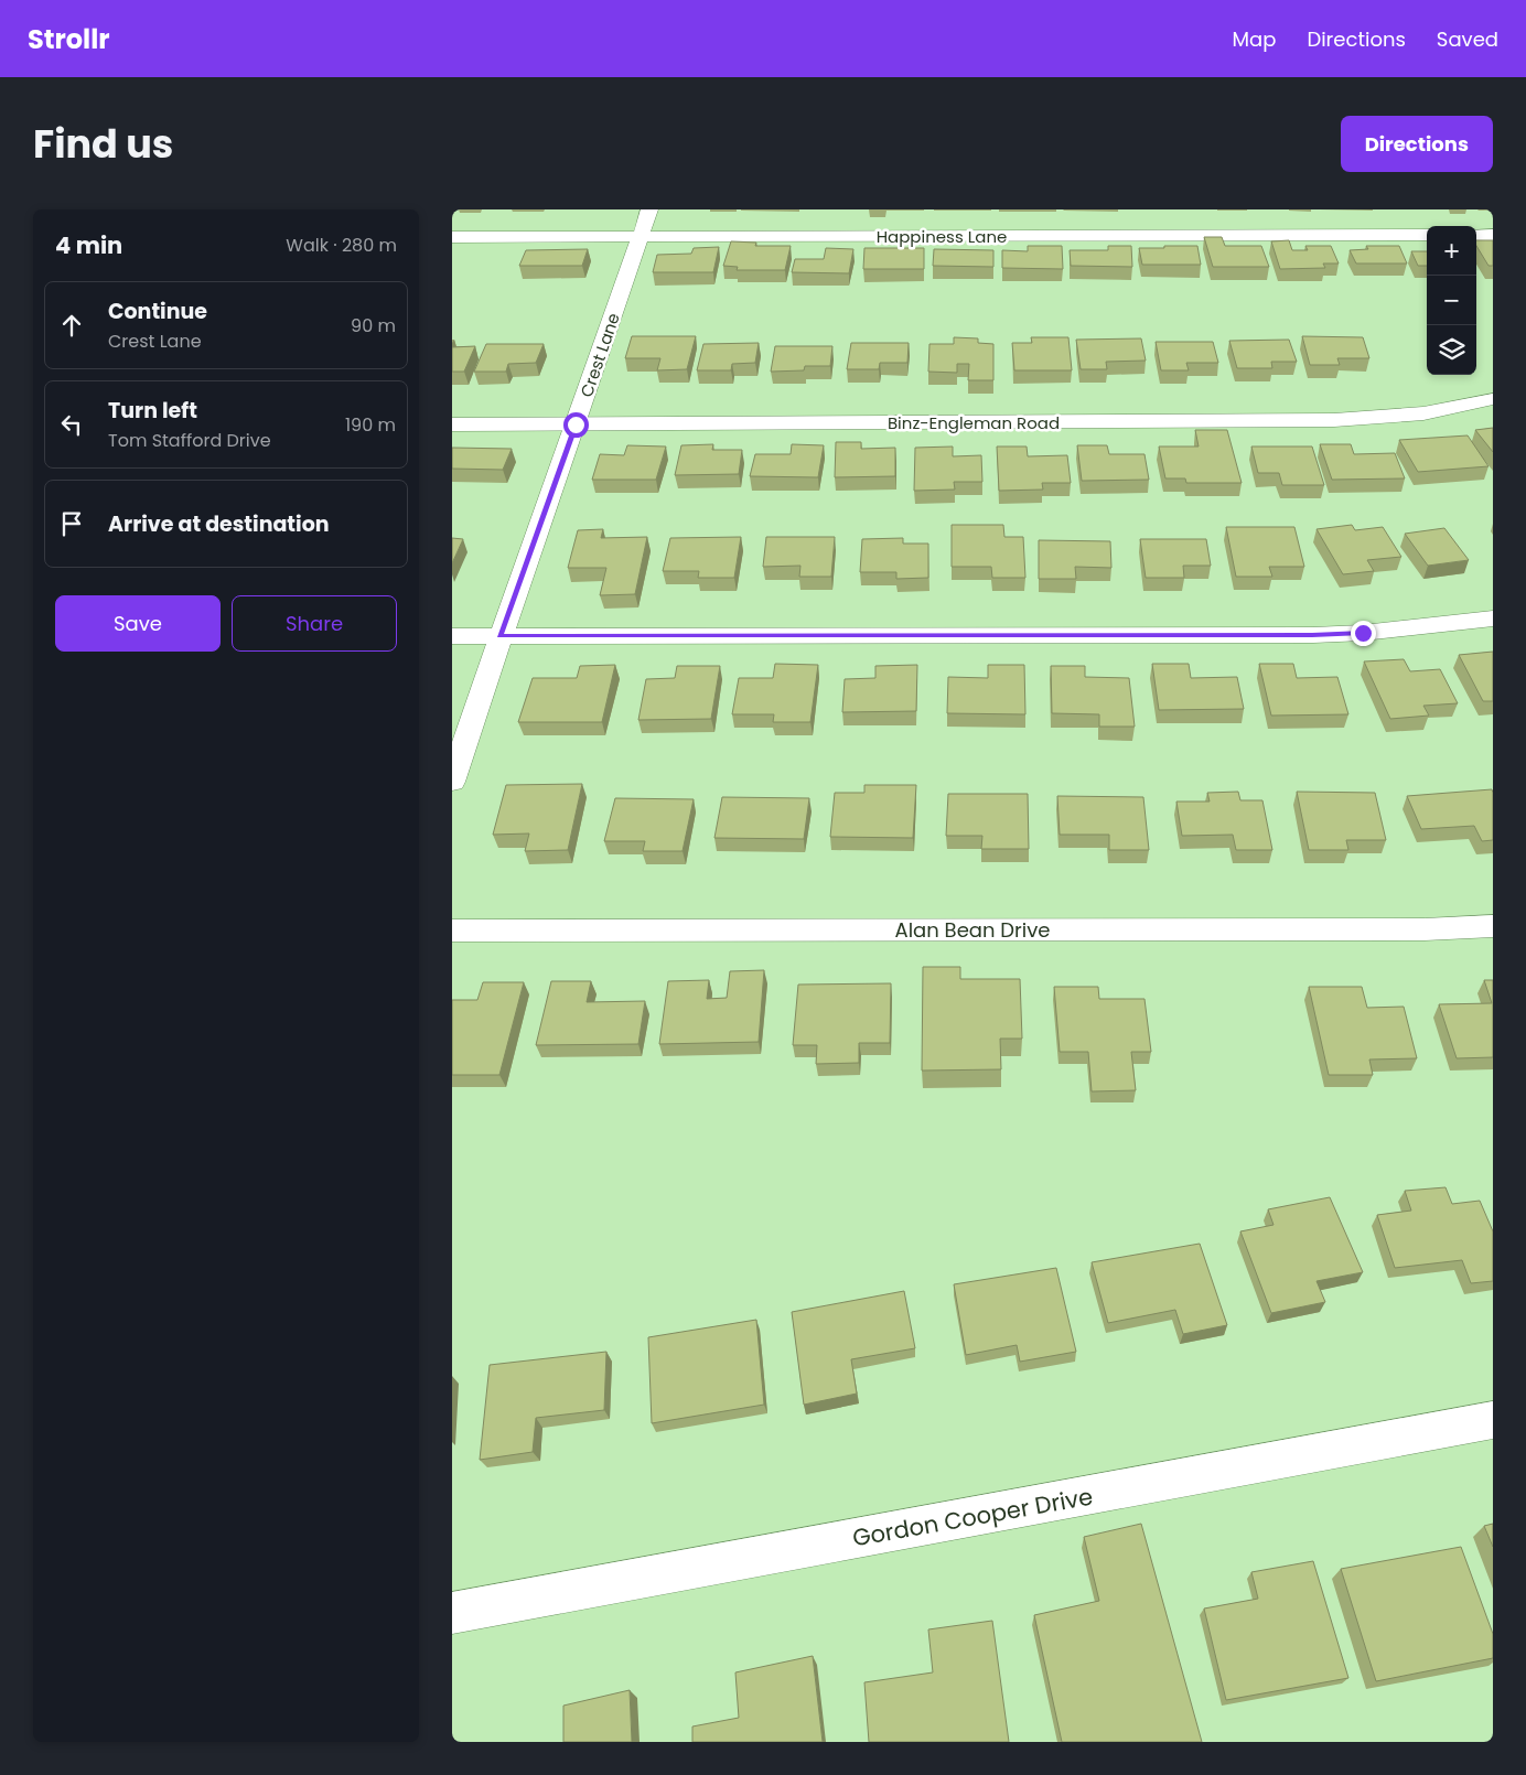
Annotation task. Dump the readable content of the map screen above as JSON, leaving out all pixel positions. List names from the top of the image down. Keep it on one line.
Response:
{"streets":{"street":["Happiness Lane","Crest Lane","Binz-Engleman Road","Alan Bean Drive","Gordon Cooper Drive"]},"crossings":[["Happiness Lane","Crest Lane"],["Crest Lane","Binz-Engleman Road"]],"page":{"header":"Strollr","nav":["Map","Directions","Saved"],"title":"Find us","buttons":["Directions",["Save","Share"]],"heading":["4 min","Walk · 280 m"],"map_buttons":["+","−"],"list":[["Continue","Crest Lane","90 m"],["Turn left","Tom Stafford Drive","190 m"],"Arrive at destination"]}}
